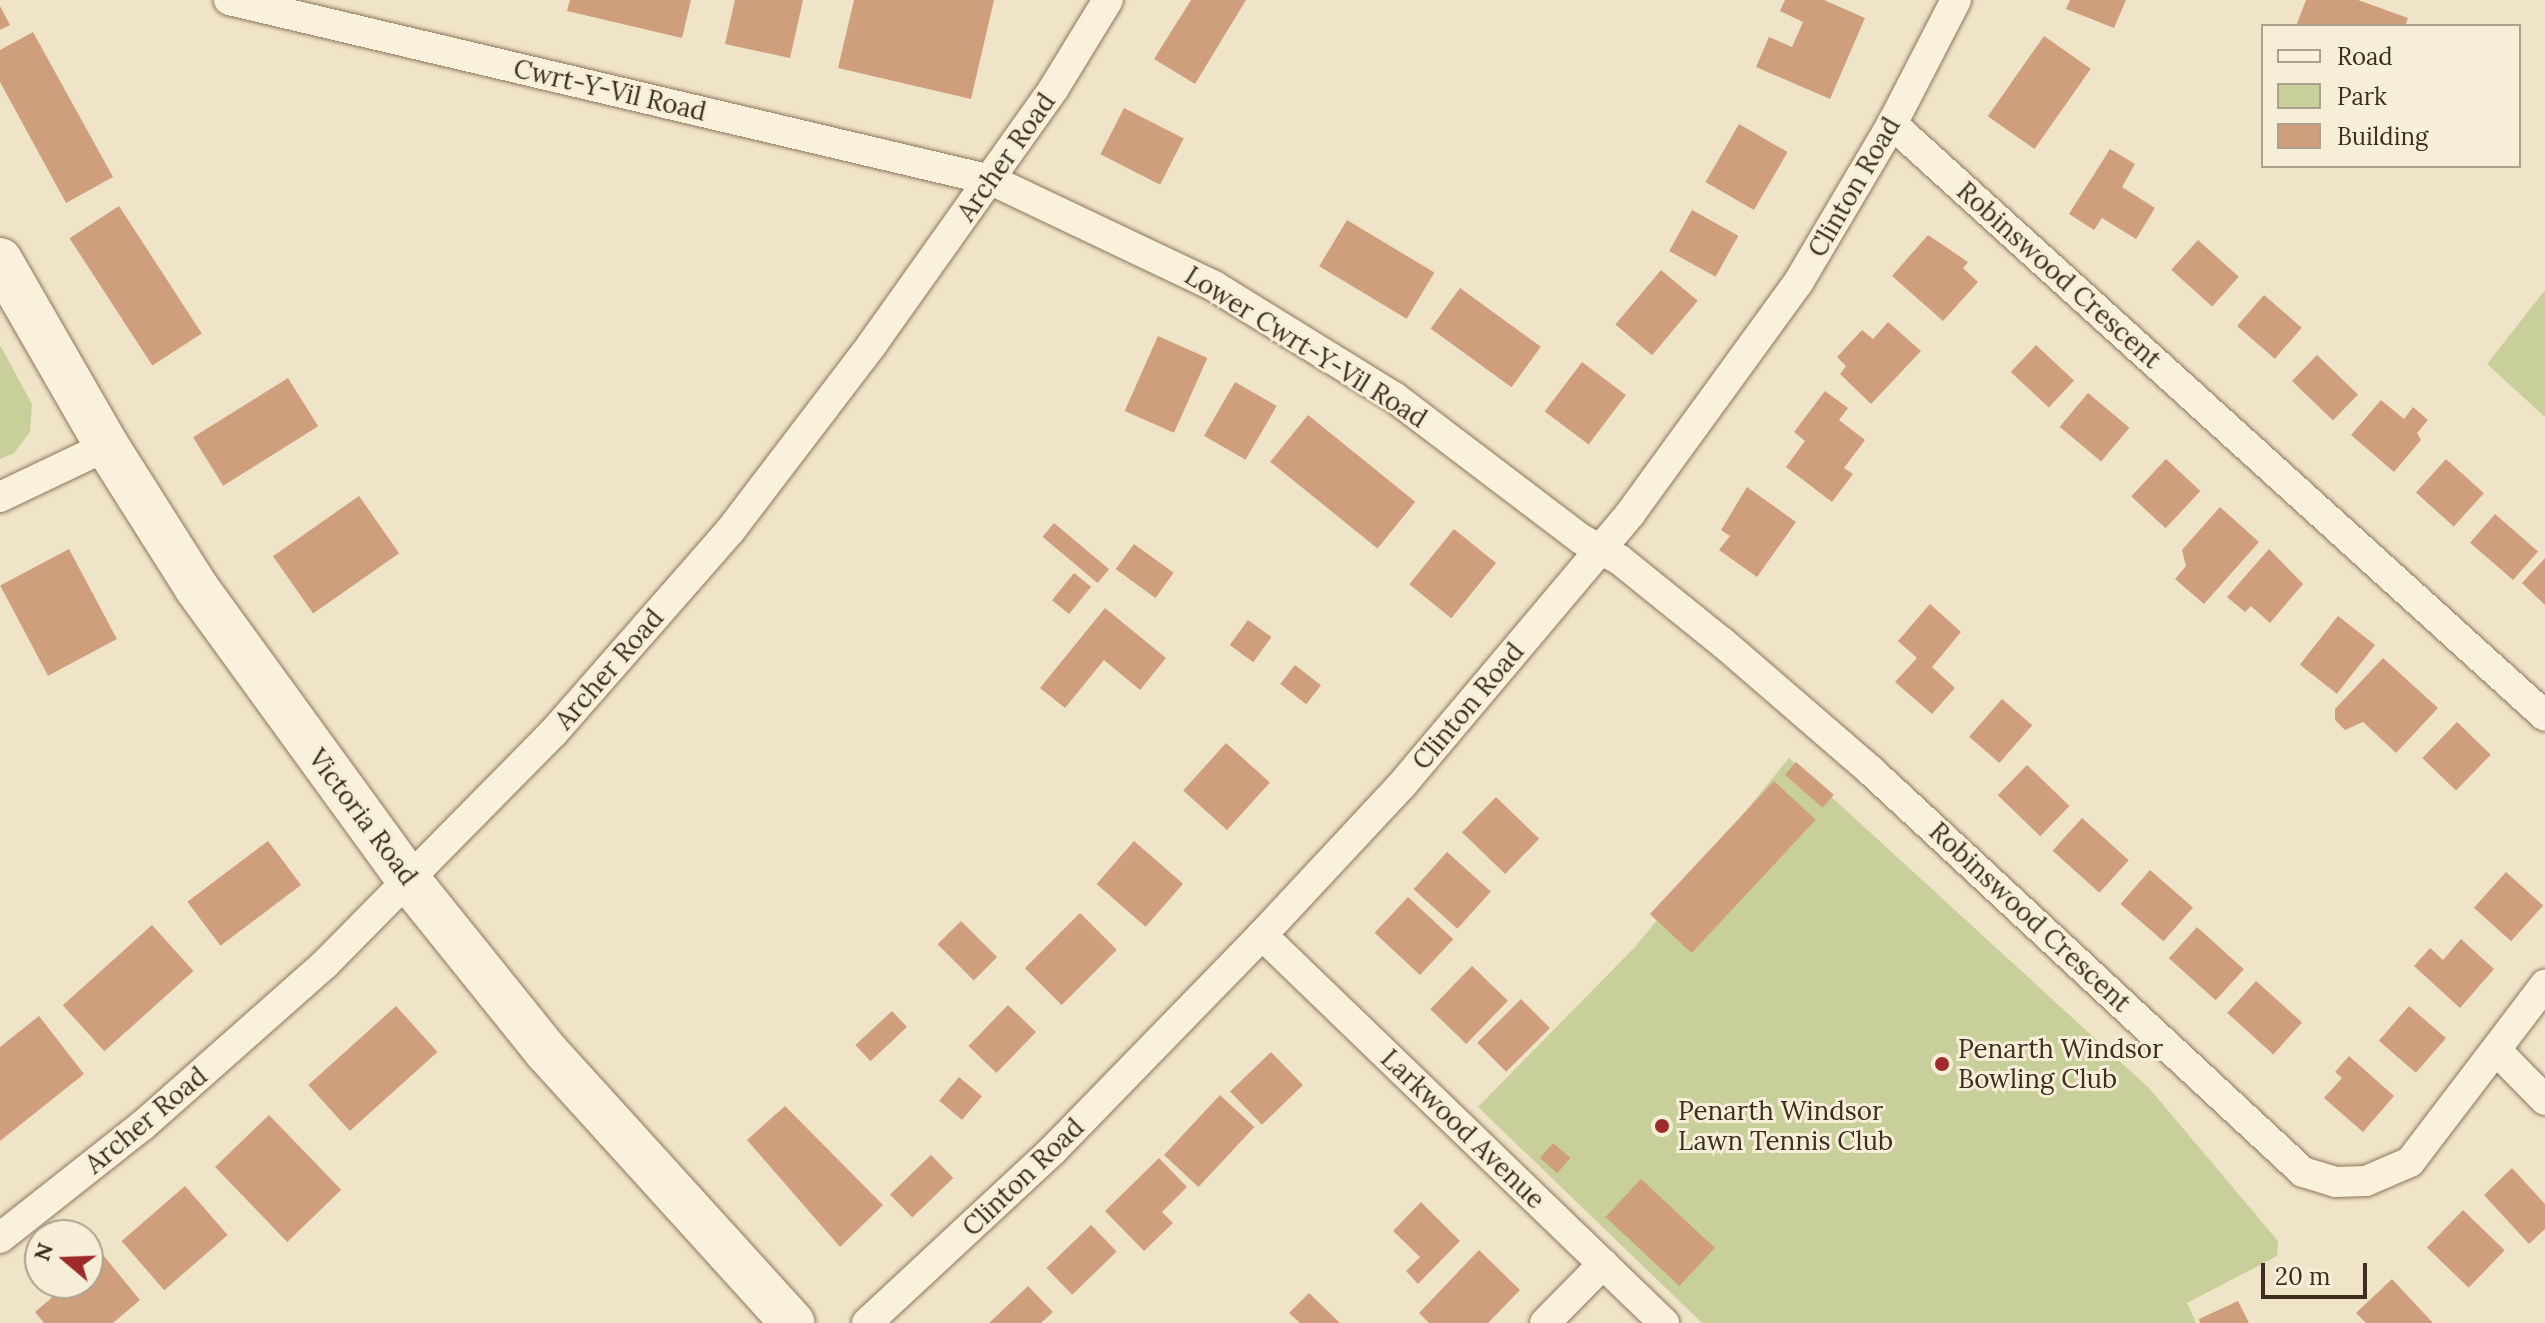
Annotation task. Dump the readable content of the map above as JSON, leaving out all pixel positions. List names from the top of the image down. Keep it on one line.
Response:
{"streets":{"street":["Cwrt-Y-Vil Road","Archer Road","Clinton Road","Robinswood Crescent","Lower Cwrt-Y-Vil Road","Victoria Road","Larkwood Avenue"]},"crossings":[["Cwrt-Y-Vil Road","Archer Road"],["Cwrt-Y-Vil Road","Lower Cwrt-Y-Vil Road"],["Archer Road","Lower Cwrt-Y-Vil Road"],["Archer Road","Victoria Road"],["Clinton Road","Robinswood Crescent"],["Clinton Road","Lower Cwrt-Y-Vil Road"],["Clinton Road","Larkwood Avenue"],["Robinswood Crescent","Lower Cwrt-Y-Vil Road"]],"places":["Penarth Windsor Bowling Club","Penarth Windsor Lawn Tennis Club"],"legend":["Road","Park","Building"],"scale_bar":"20 m","north":"left"}
